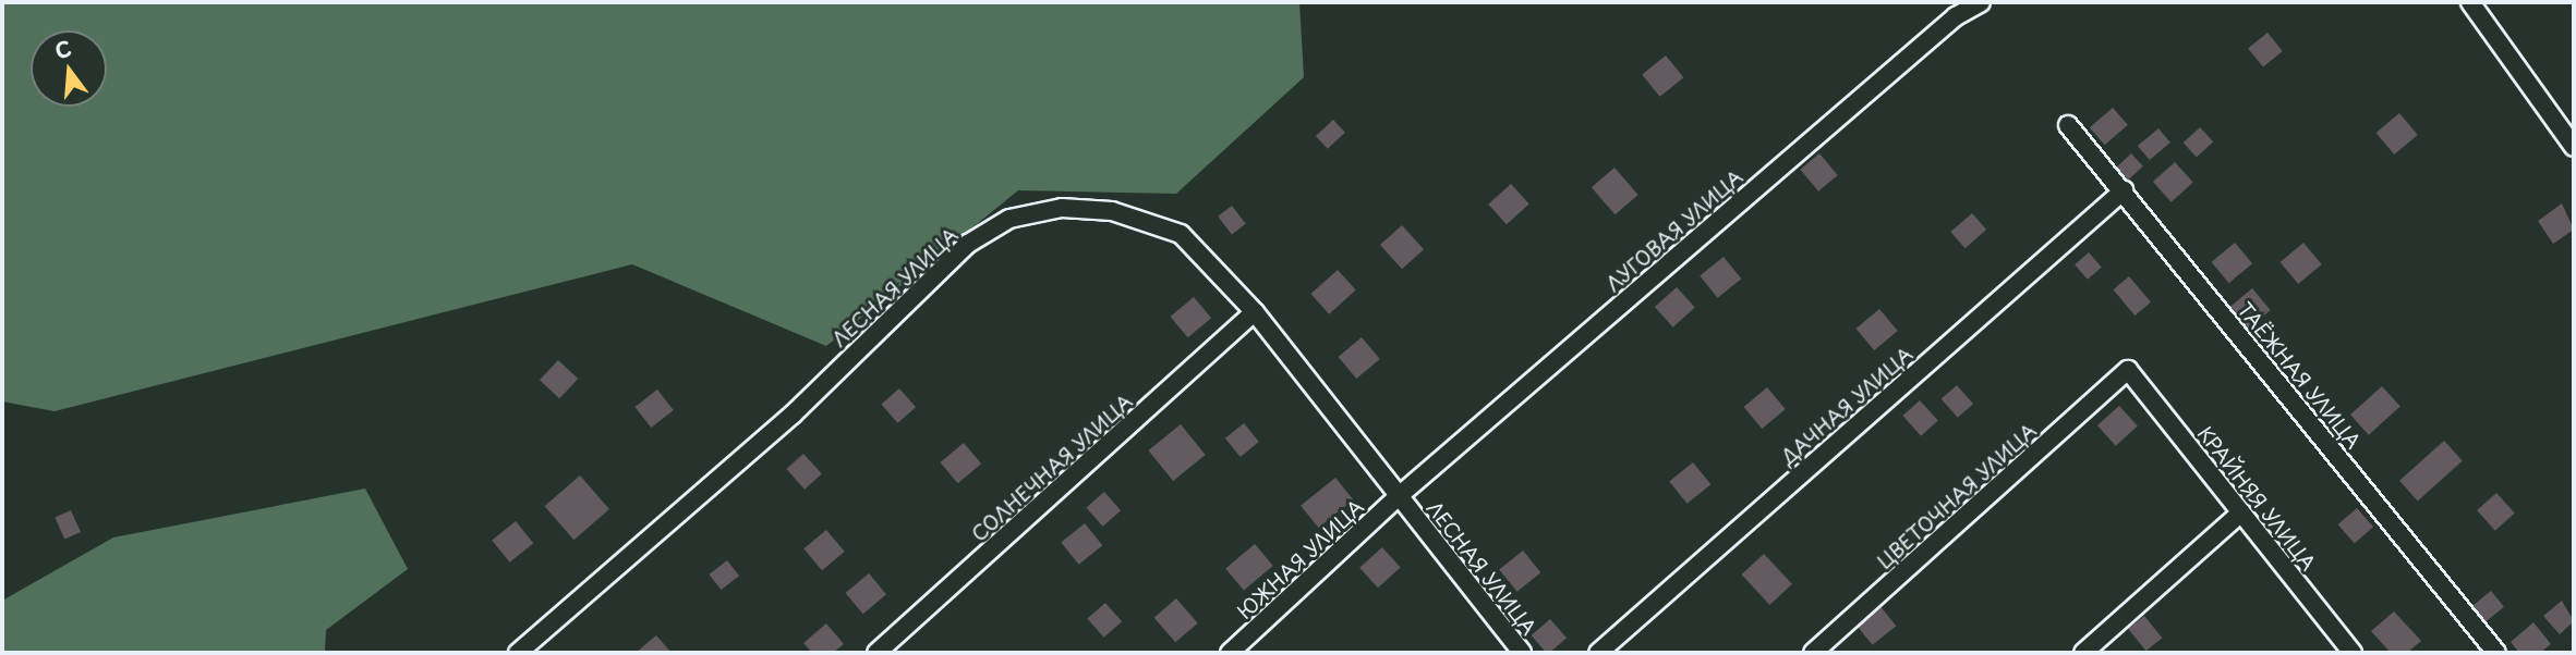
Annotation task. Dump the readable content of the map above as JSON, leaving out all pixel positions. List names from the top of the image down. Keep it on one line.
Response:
{"streets":{"street":["ЛУГОВАЯ УЛИЦА","ЛЕСНАЯ УЛИЦА","ТАЁЖНАЯ УЛИЦА","ДАЧНАЯ УЛИЦА","СОЛНЕЧНАЯ УЛИЦА","ЦВЕТОЧНАЯ УЛИЦА","КРАЙНЯЯ УЛИЦА","ЮЖНАЯ УЛИЦА"]},"crossings":[["ЛУГОВАЯ УЛИЦА","ЛЕСНАЯ УЛИЦА"],["ЛУГОВАЯ УЛИЦА","ЮЖНАЯ УЛИЦА"],["ЛЕСНАЯ УЛИЦА","СОЛНЕЧНАЯ УЛИЦА"],["ЛЕСНАЯ УЛИЦА","ЮЖНАЯ УЛИЦА"],["ТАЁЖНАЯ УЛИЦА","ДАЧНАЯ УЛИЦА"],["ЦВЕТОЧНАЯ УЛИЦА","КРАЙНЯЯ УЛИЦА"]],"north":"top"}
